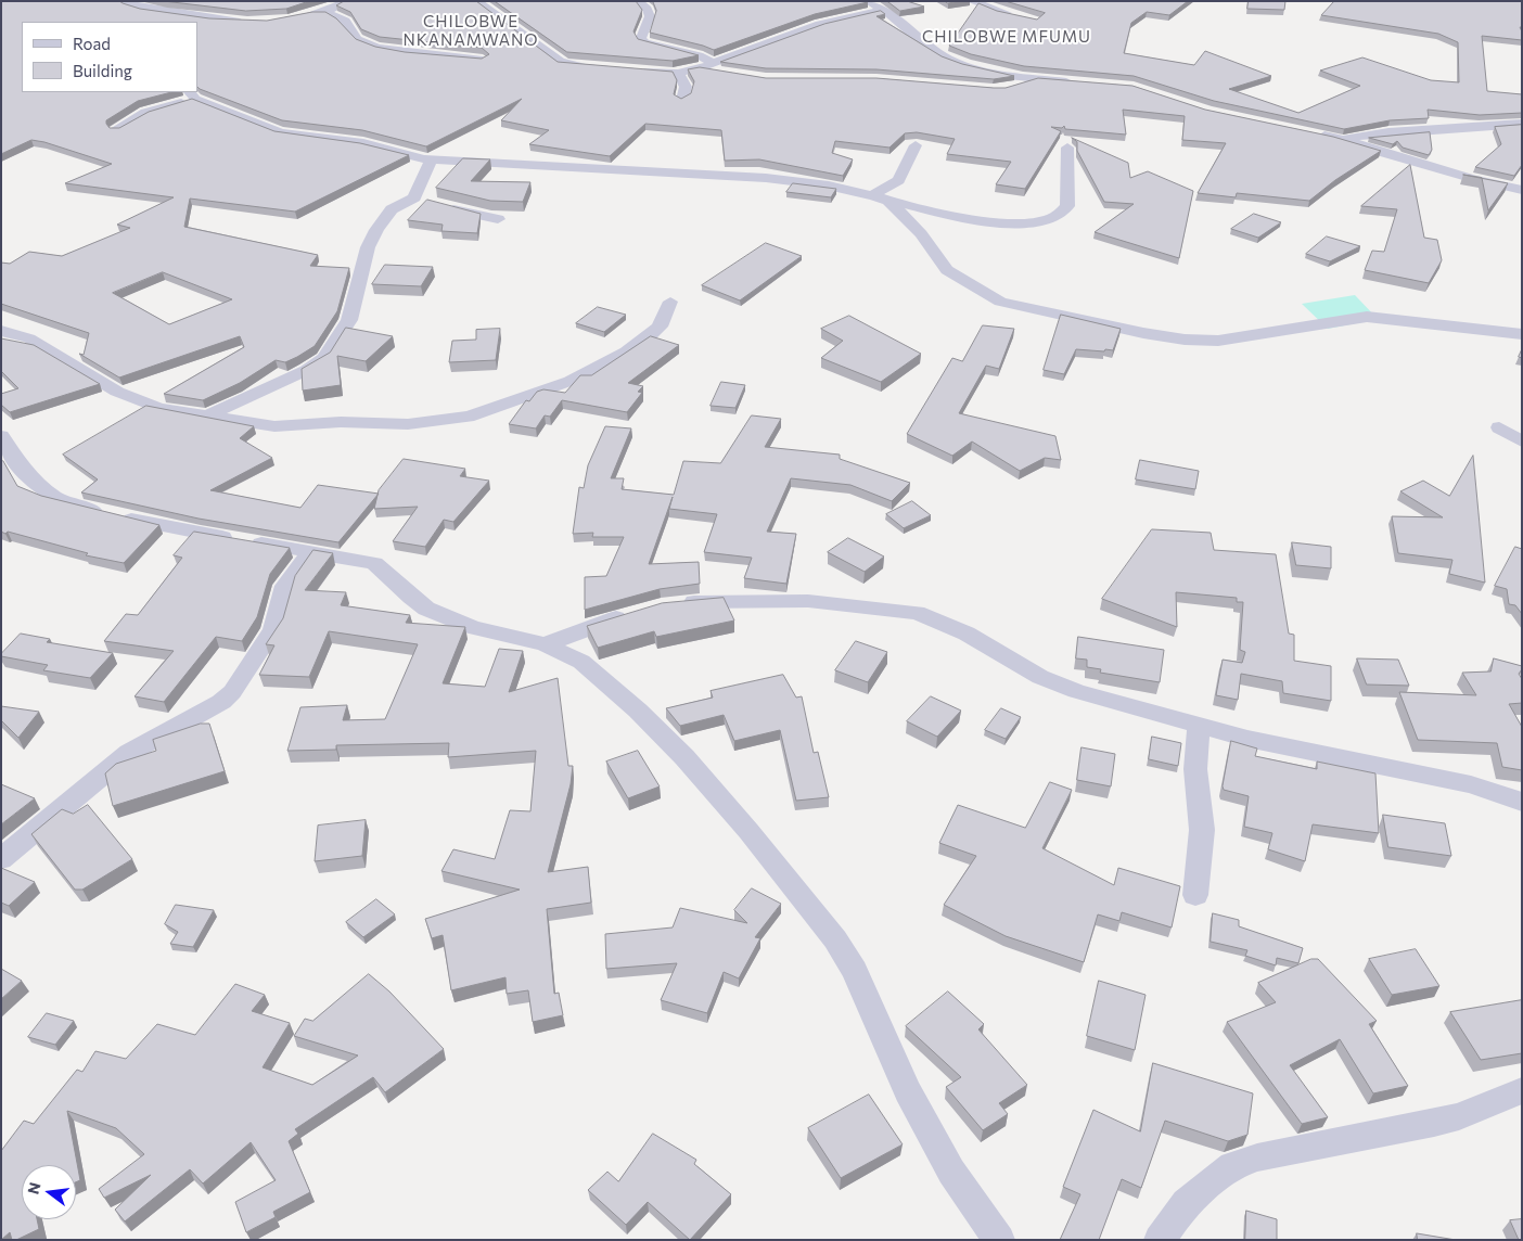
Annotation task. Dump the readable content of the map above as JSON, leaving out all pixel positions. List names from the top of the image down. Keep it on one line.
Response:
{"districts":["CHILOBWE NKANAMWANO","CHILOBWE MFUMU"],"legend":["Road","Building"],"north":"left"}
